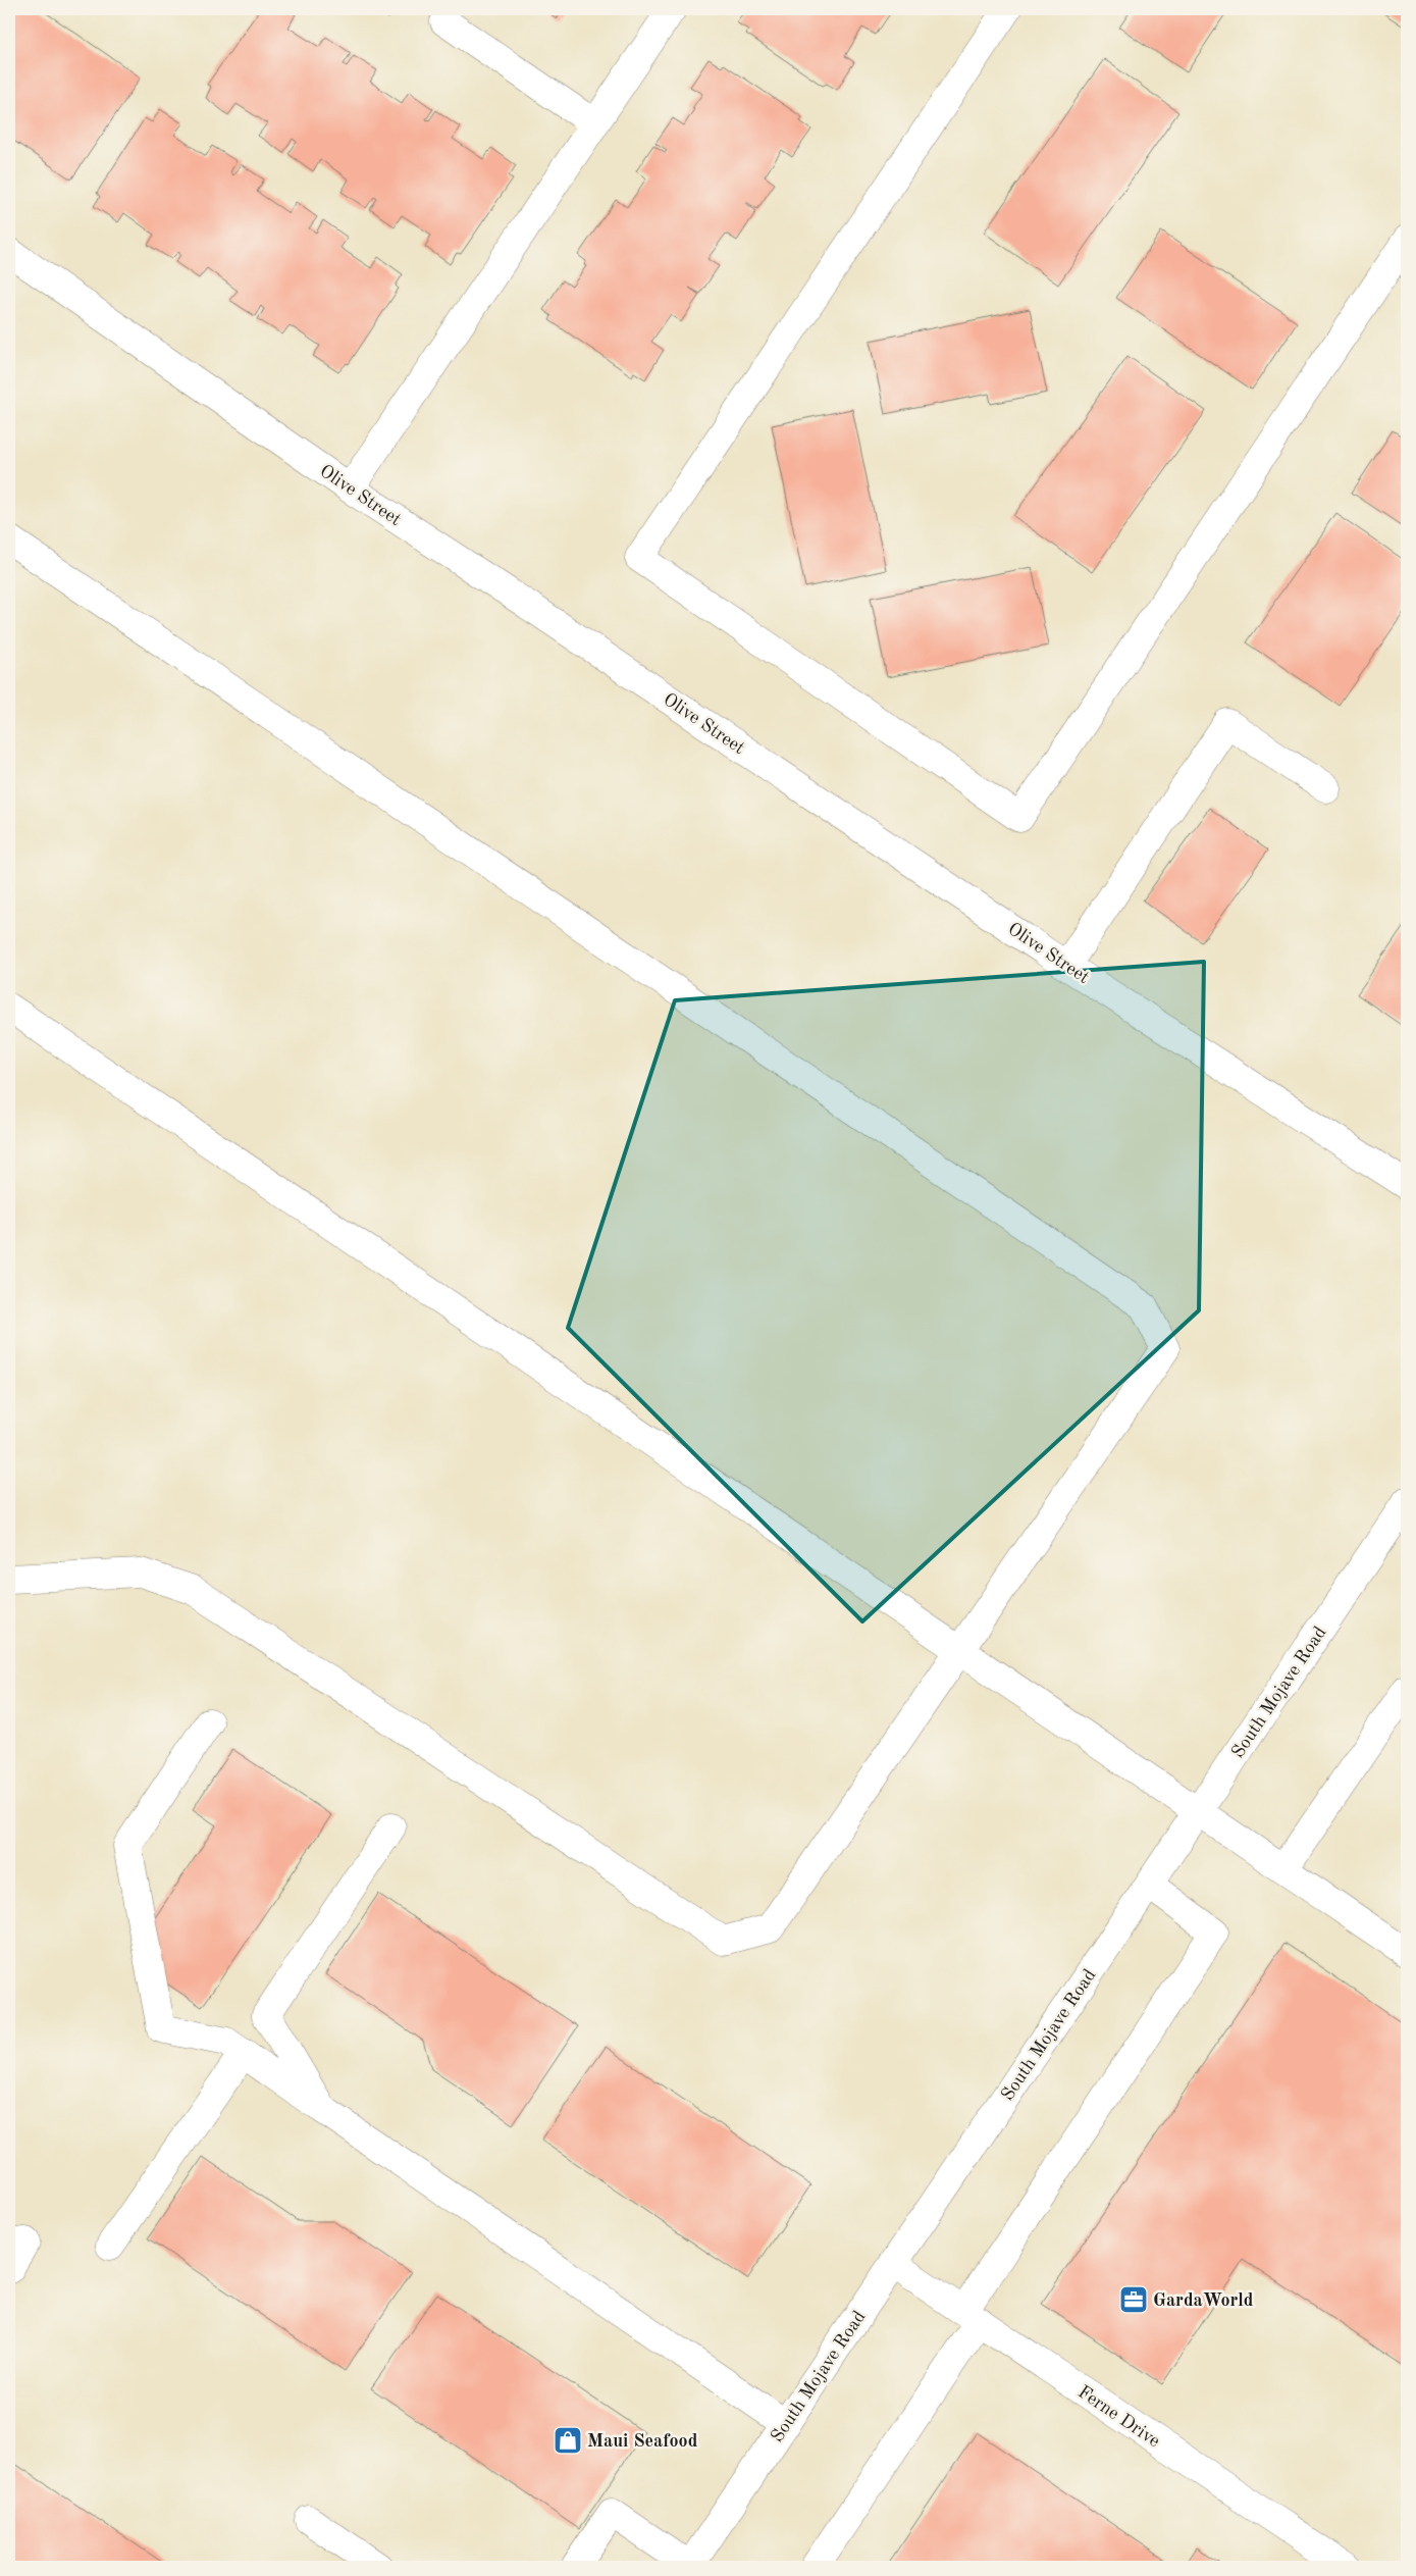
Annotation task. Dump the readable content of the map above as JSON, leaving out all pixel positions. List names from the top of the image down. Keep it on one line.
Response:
{"streets":{"street":["Olive Street","South Mojave Road","Ferne Drive"]},"crossings":[["South Mojave Road","Ferne Drive"]],"places":{"office":["GardaWorld"],"shop":["Maui Seafood"]}}
